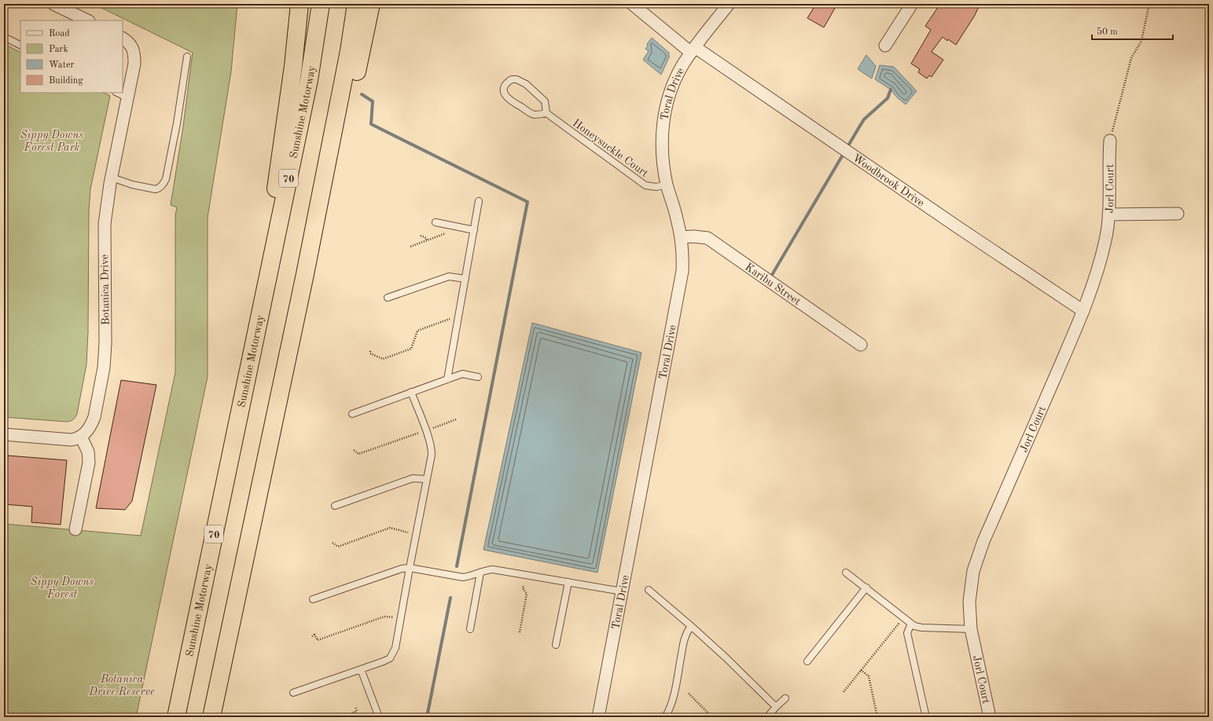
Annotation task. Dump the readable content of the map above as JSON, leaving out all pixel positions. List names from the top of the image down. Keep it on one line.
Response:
{"streets":{"highway":["Sunshine Motorway","70"],"street":["Toral Drive","Woodbrook Drive","Jorl Court","Karibu Street","Botanica Drive"],"lane":["Honeysuckle Court"]},"crossings":[["Toral Drive","Honeysuckle Court"],["Toral Drive","Woodbrook Drive"],["Toral Drive","Karibu Street"],["Woodbrook Drive","Jorl Court"]],"parks":["Sippy Downs Forest Park","Sippy Downs Forest","Botanica Drive Reserve"],"legend":["Road","Park","Water","Building"],"scale_bar":"50 m"}
